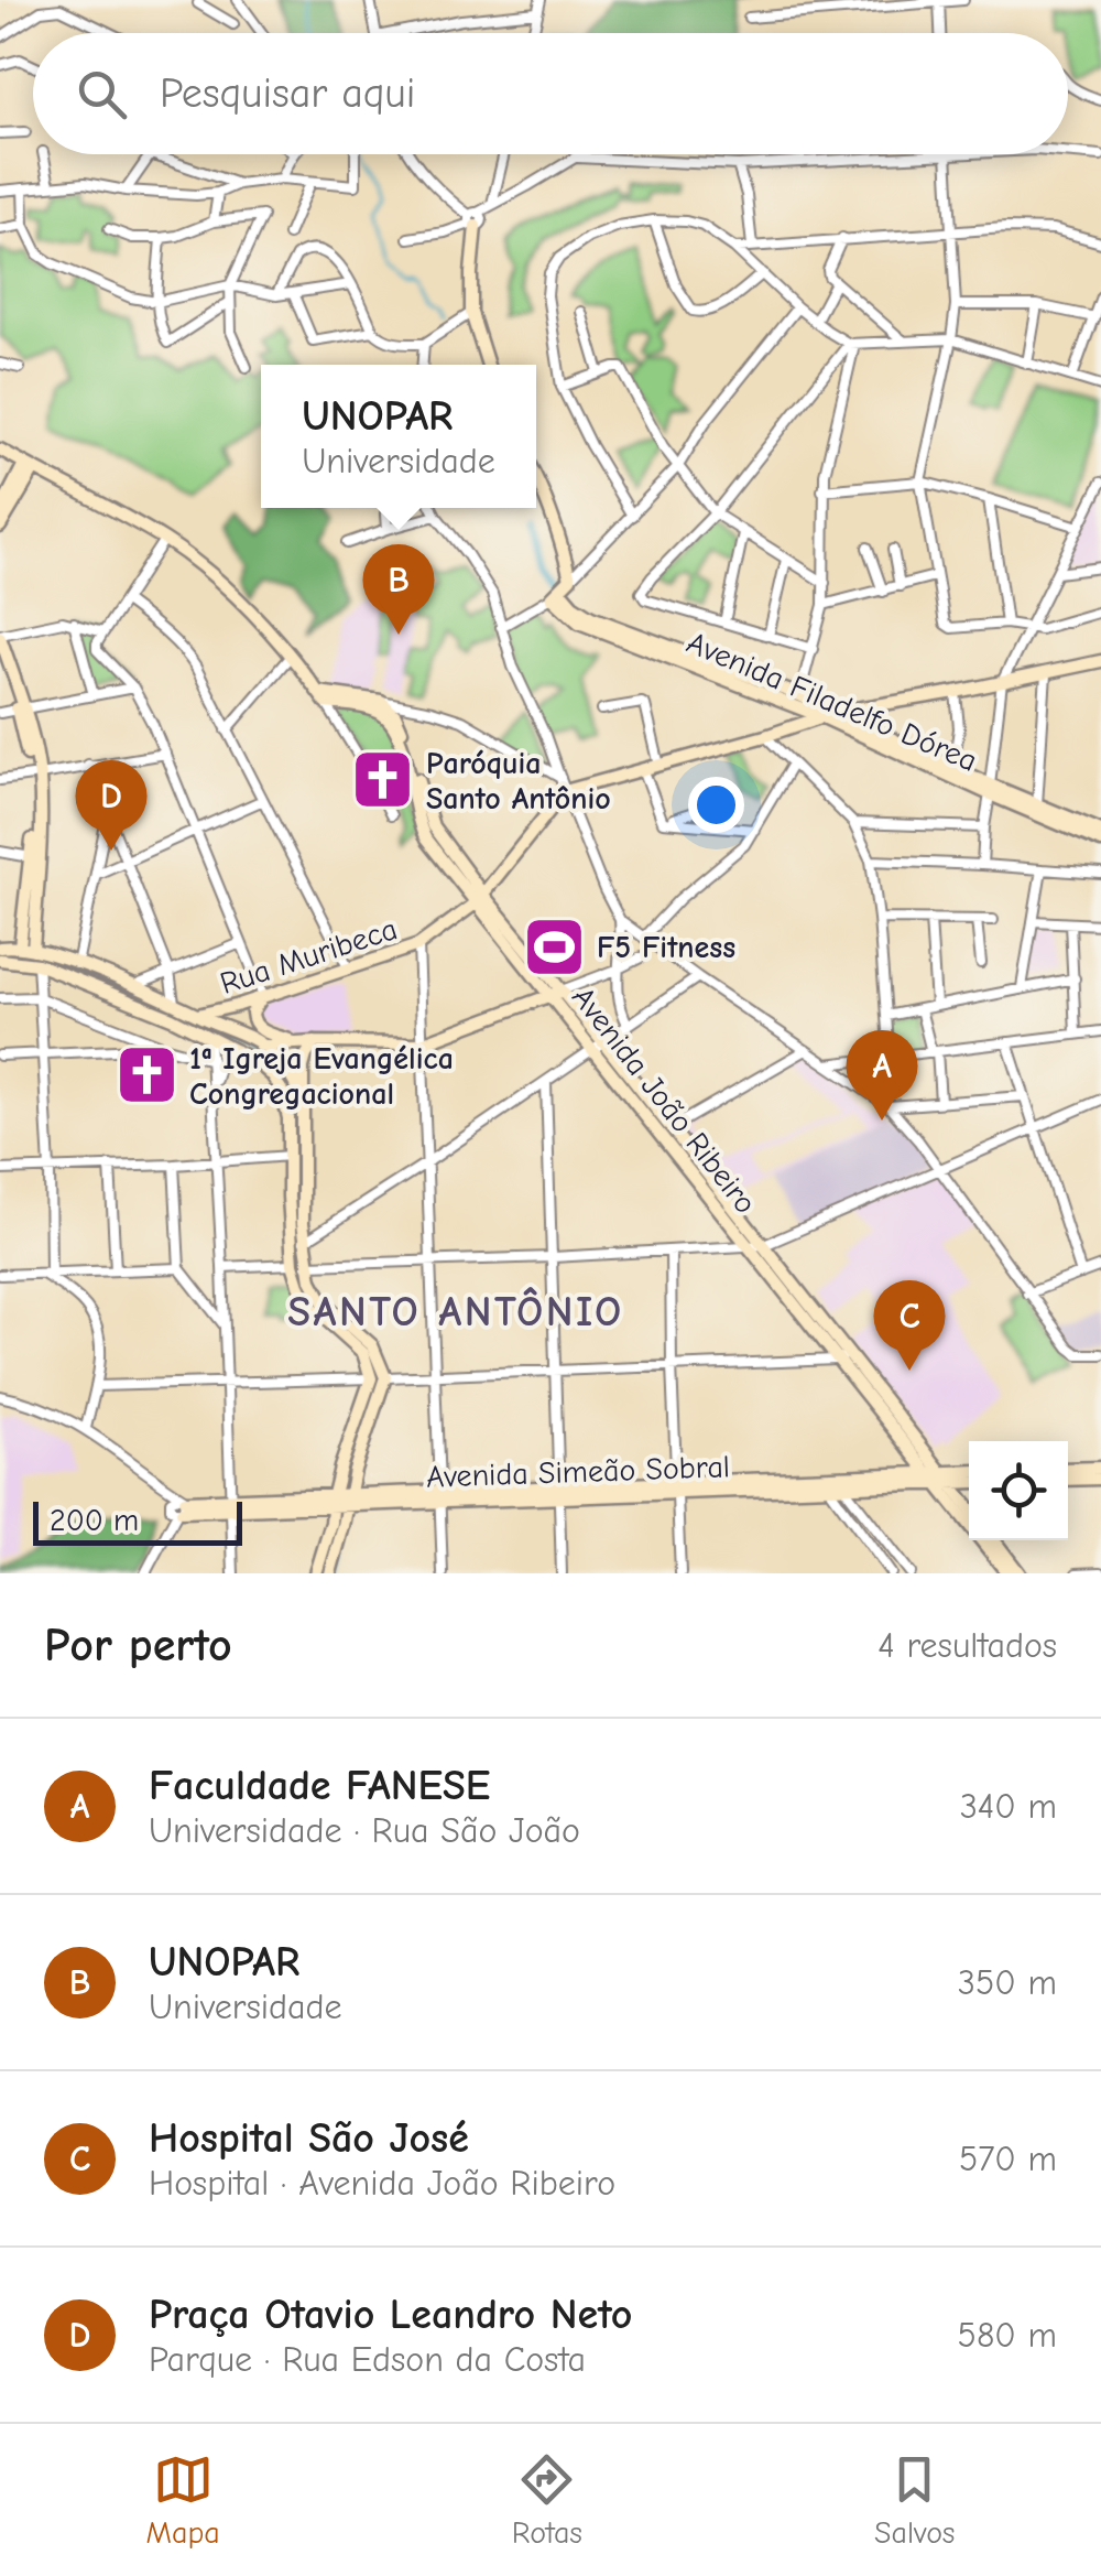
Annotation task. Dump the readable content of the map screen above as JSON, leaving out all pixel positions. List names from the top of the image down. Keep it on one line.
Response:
{"streets":{"main road":["Avenida Filadelfo Dórea","Rua Muribeca","Avenida João Ribeiro","Avenida Simeão Sobral"]},"crossings":[["Rua Muribeca","Avenida João Ribeiro"],["Avenida João Ribeiro","Avenida Simeão Sobral"]],"districts":["SANTO ANTÔNIO"],"places":{"church":["Paróquia Santo Antônio","1ª Igreja Evangélica Congregacional"],"sports":["F5 Fitness"]},"scale_bar":"200 m","page":{"search":"Pesquisar aqui","popup":["UNOPAR","Universidade"],"pins":["B","D","A","C"],"scale":"200 m","heading":["Por perto","4 resultados"],"list":[{"mark":"A","name":"Faculdade FANESE","note":"Universidade · Rua São João","value":"340 m"},{"mark":"B","name":"UNOPAR","note":"Universidade","value":"350 m"},{"mark":"C","name":"Hospital São José","note":"Hospital · Avenida João Ribeiro","value":"570 m"},{"mark":"D","name":"Praça Otavio Leandro Neto","note":"Parque · Rua Edson da Costa","value":"580 m"}],"nav":["Mapa","Rotas","Salvos"]}}
